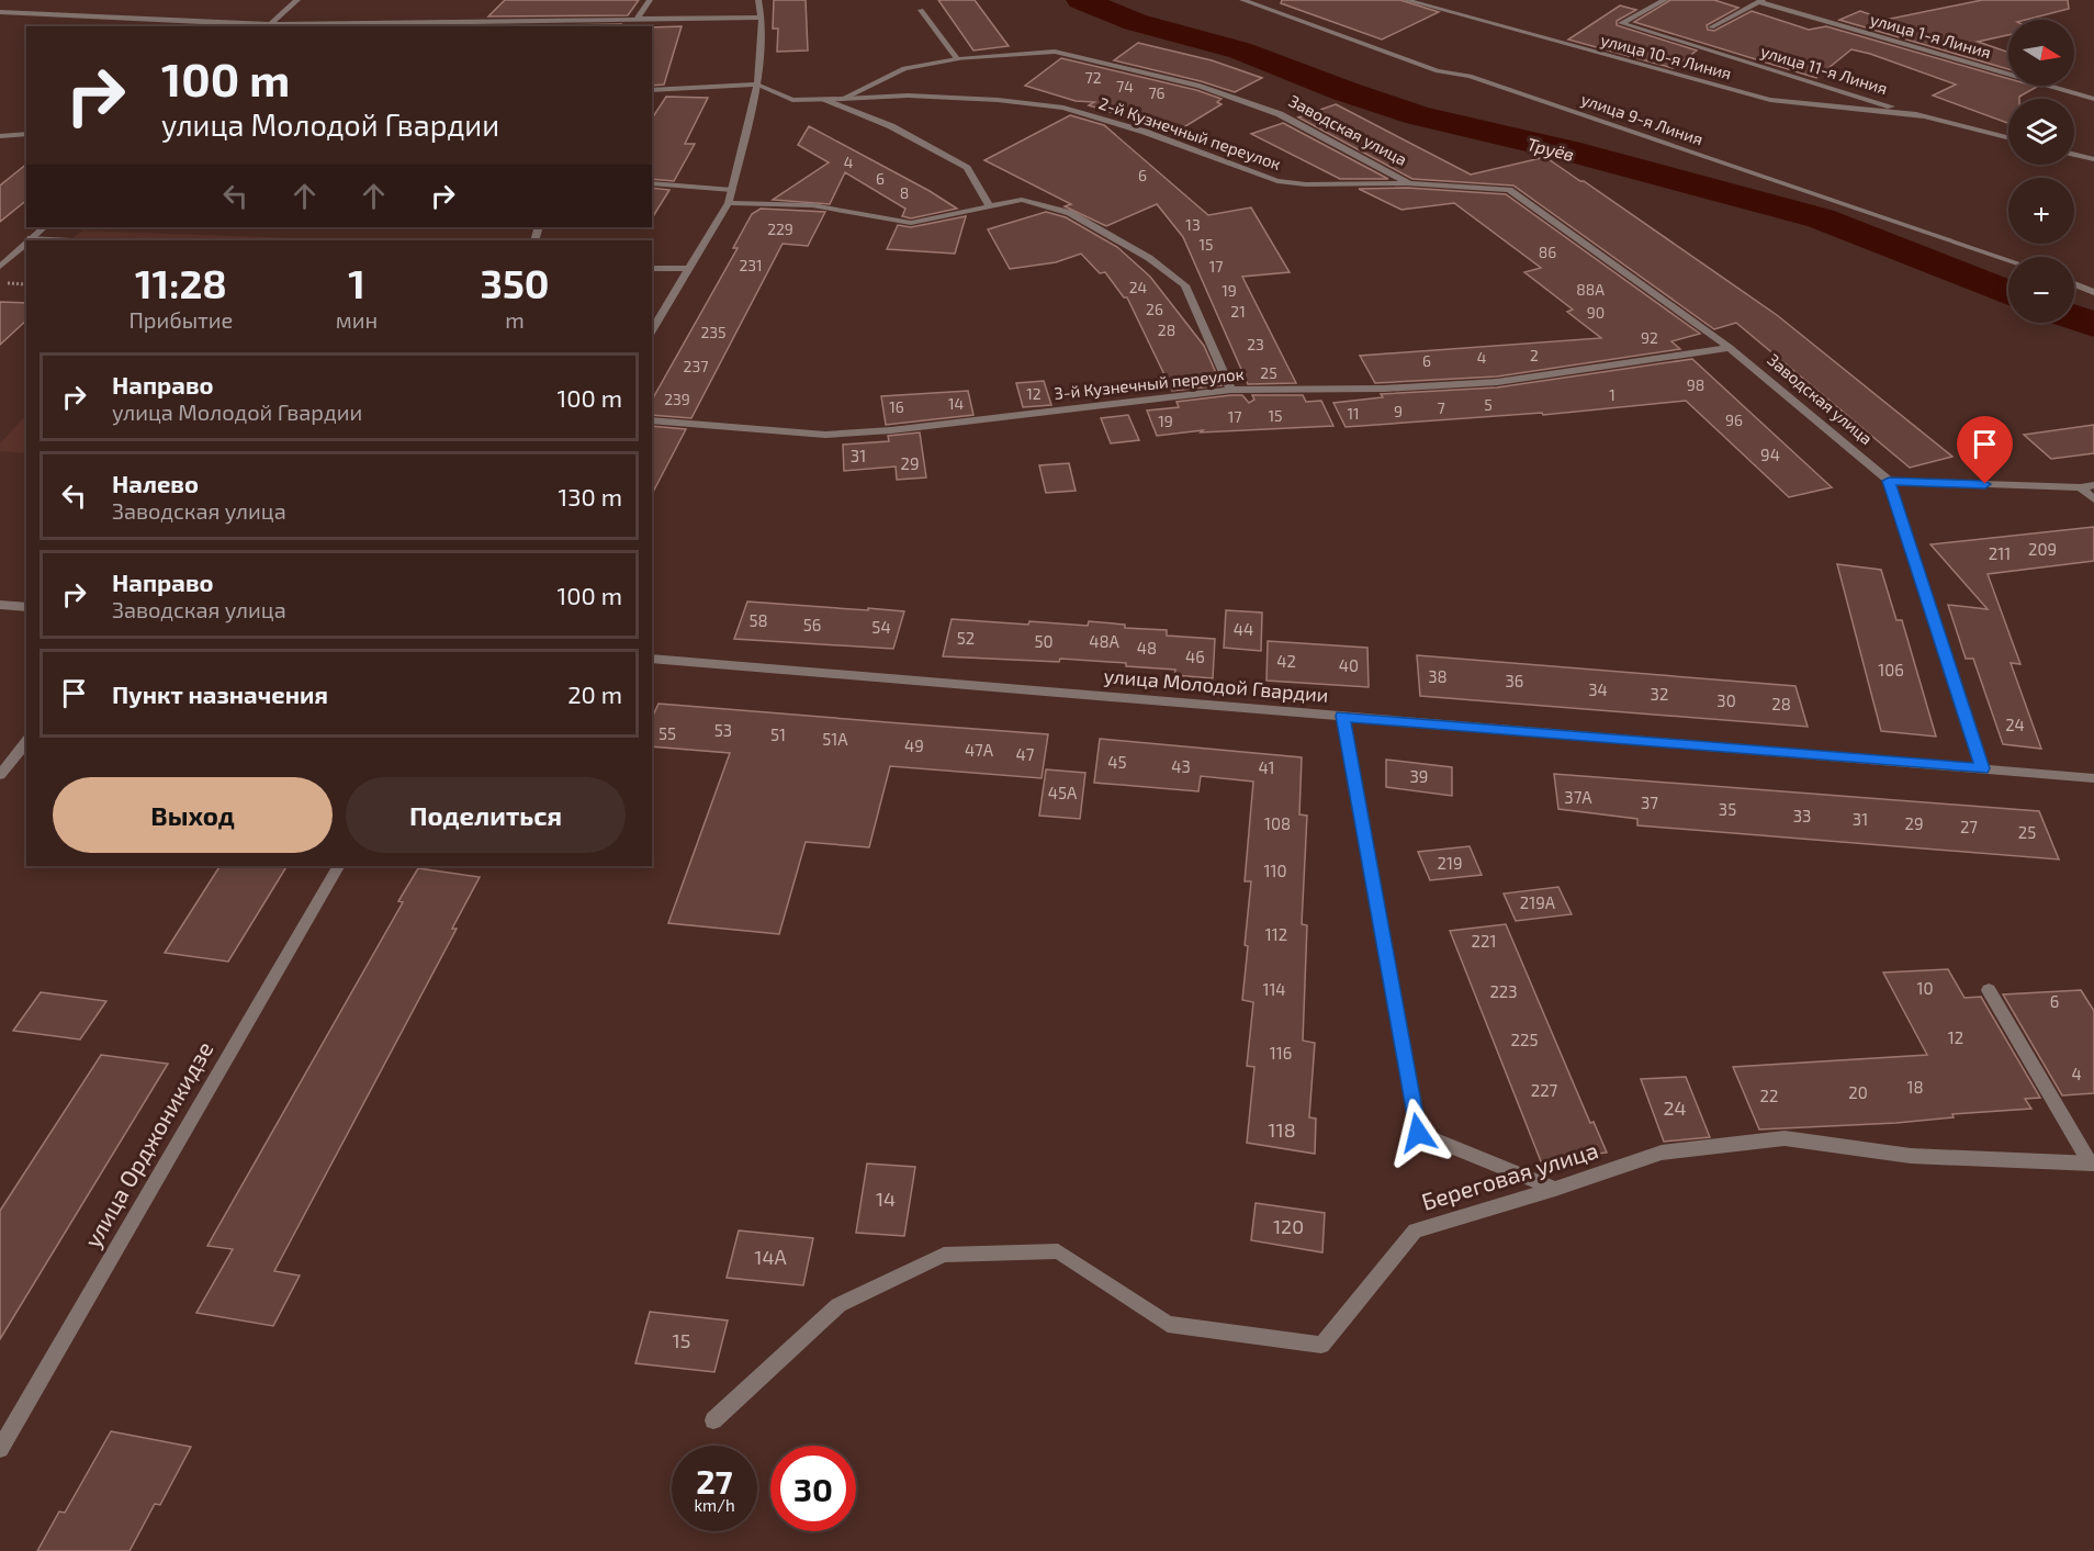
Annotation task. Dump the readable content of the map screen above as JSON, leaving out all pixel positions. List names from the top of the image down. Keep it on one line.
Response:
{"streets":{"street":["улица 1-я Линия","улица 10-я Линия","улица 11-я Линия","улица 9-я Линия","Заводская улица","2-й Кузнечный переулок","3-й Кузнечный переулок","улица Молодой Гвардии","улица Орджоникидзе","Береговая улица"]},"crossings":[["улица 10-я Линия","улица 11-я Линия"],["Заводская улица","2-й Кузнечный переулок"],["Заводская улица","3-й Кузнечный переулок"]],"water":["Труёв"],"house_numbers":["72","74","76","4","6","6","8","13","229","15","86","231","17","24","88А","19","26","21","90","28","235","92","23","2","4","6","237","25","98","12","1","239","14","5","16","7","9","11","15","17","96","19","94","31","29","209","211","58","56","54","44","52","50","48А","48","46","42","40","106","38","36","34","32","30","28","24","53","55","51","51А","49","47А","47","45","43","41","39","45А","37А","37","35","33","31","108","29","27","25","219","110","219А","112","221","10","114","223","6","12","225","116","4","18","227","20","22","24","118","14","120","14А","15"],"north":"right","page":{"map_buttons":["+","−"],"turn":["100 m","улица Молодой Гвардии"],"eta":["11:28","Прибытие","1","мин","350","m"],"list":[{"name":"Направо","note":"улица Молодой Гвардии","value":"100 m"},{"name":"Налево","note":"Заводская улица","value":"130 m"},{"name":"Направо","note":"Заводская улица","value":"100 m"},{"name":"Пункт назначения","value":"20 m"}],"buttons":["Выход","Поделиться"],"speed":"27 km/h","limit":"30"}}
